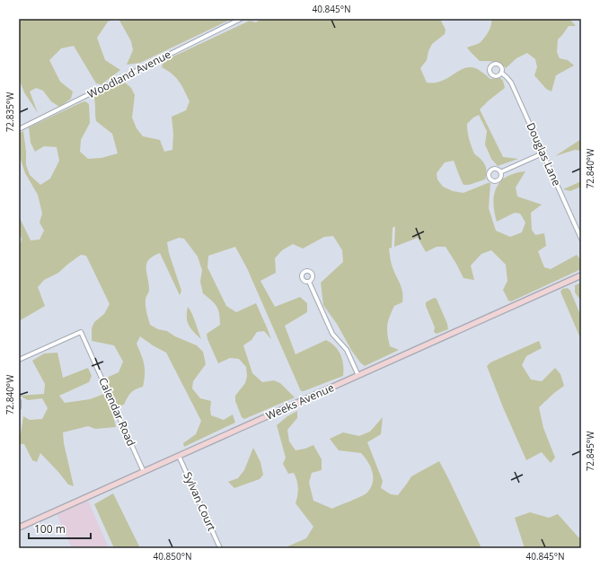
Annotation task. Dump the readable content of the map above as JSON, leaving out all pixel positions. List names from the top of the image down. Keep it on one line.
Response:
{"streets":{"street":["Woodland Avenue","Douglas Lane","Weeks Avenue","Calendar Road","Sylvan Court"]},"crossings":[["Weeks Avenue","Calendar Road"],["Weeks Avenue","Sylvan Court"]],"scale_bar":"100 m","coordinates":["40.845°N","72.835°W","72.840°W","72.845°W","40.850°N"]}
